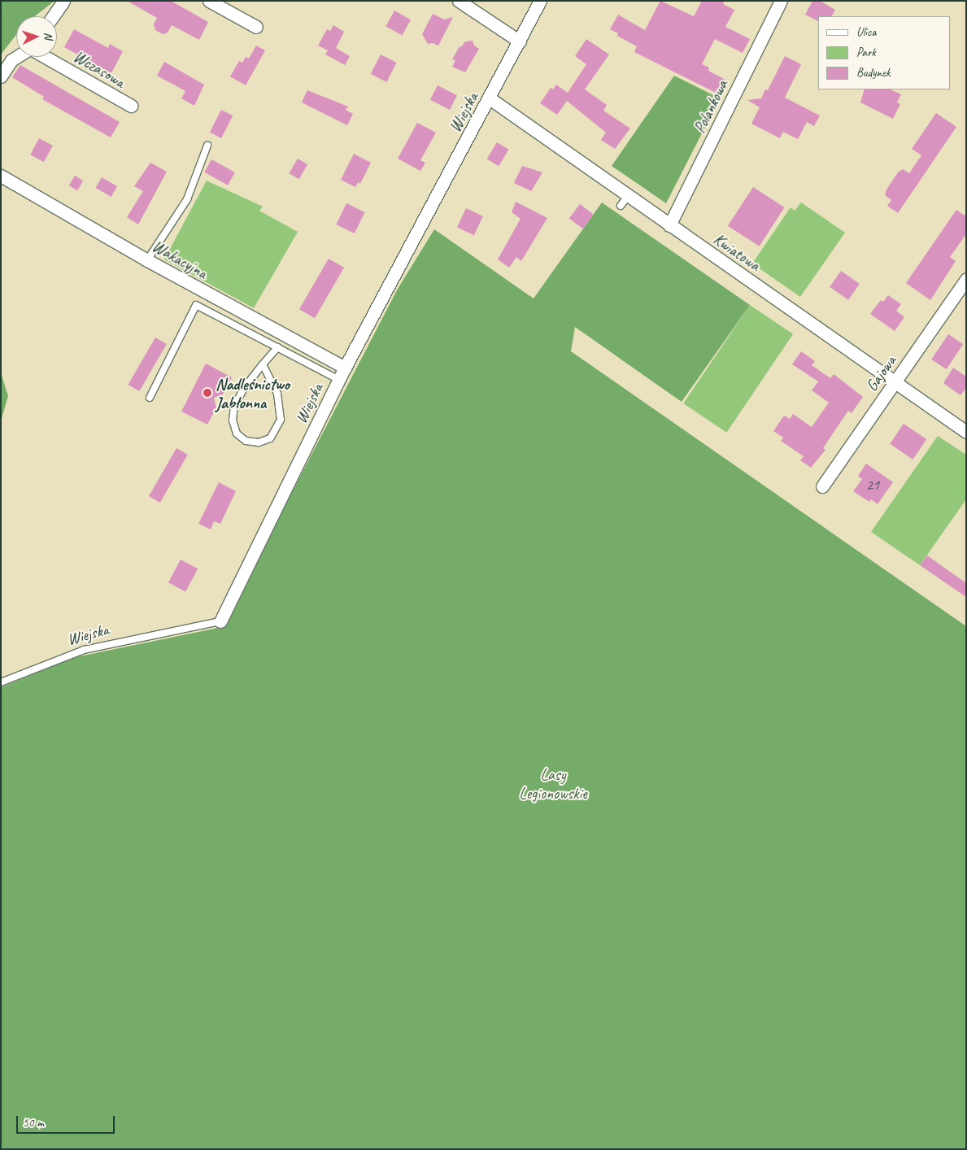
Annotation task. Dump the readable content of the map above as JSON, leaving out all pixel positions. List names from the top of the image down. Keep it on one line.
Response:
{"streets":{"street":["Wczasowa","Polankowa","Wiejska","Kwiatowa","Wakacyjna","Gajowa"]},"crossings":[["Polankowa","Kwiatowa"],["Wiejska","Kwiatowa"],["Wiejska","Wakacyjna"],["Kwiatowa","Gajowa"]],"parks":["Lasy Legionowskie"],"places":["Nadleśnictwo Jabłonna"],"house_numbers":["21"],"legend":["Ulica","Park","Budynek"],"scale_bar":"50 m","north":"right"}
